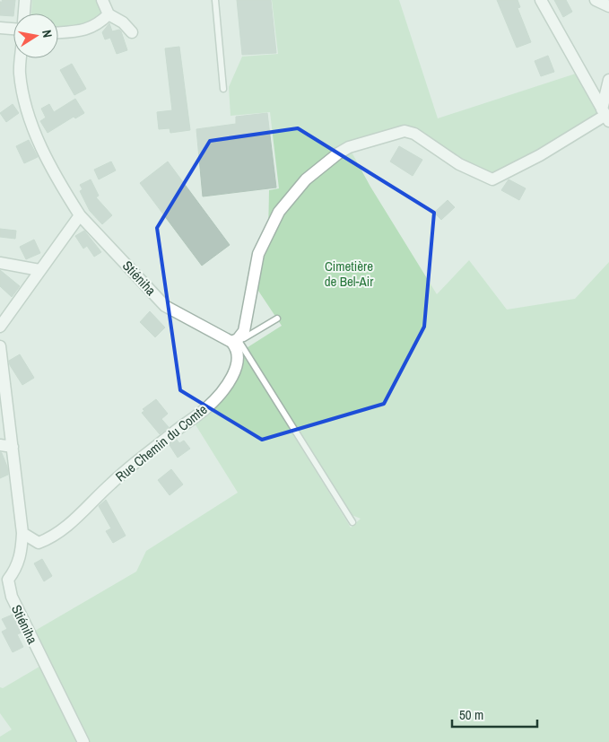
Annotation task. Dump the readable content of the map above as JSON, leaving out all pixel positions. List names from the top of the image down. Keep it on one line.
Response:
{"streets":{"street":["Stiéniha","Rue Chemin du Comte"]},"crossings":[["Stiéniha","Rue Chemin du Comte"]],"parks":["Cimetière de Bel-Air"],"scale_bar":"50 m","north":"right"}
